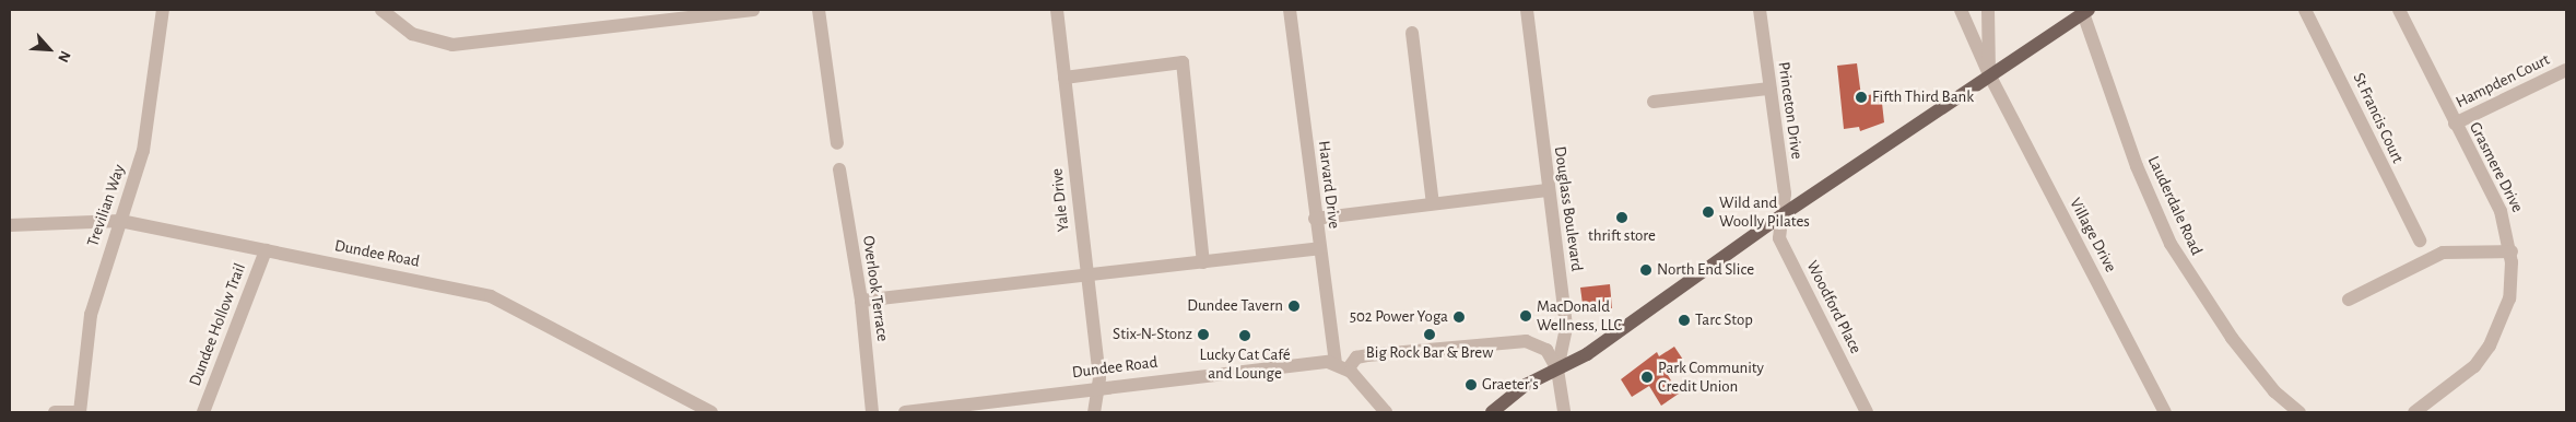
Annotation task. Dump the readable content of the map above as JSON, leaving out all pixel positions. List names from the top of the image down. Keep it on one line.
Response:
{"streets":{"street":["Hampden Court","Princeton Drive","St Francis Court","Grasmere Drive","Harvard Drive","Yale Drive","Trevilian Way","Lauderdale Road","Douglass Boulevard","Village Drive","Dundee Road","Overlook Terrace","Woodford Place","Dundee Hollow Trail"]},"crossings":[["Hampden Court","Grasmere Drive"],["Princeton Drive","Woodford Place"],["Harvard Drive","Dundee Road"],["Yale Drive","Dundee Road"],["Trevilian Way","Dundee Road"],["Douglass Boulevard","Dundee Road"],["Dundee Road","Dundee Hollow Trail"]],"places":["Fifth Third Bank","Wild and Woolly Pilates","thrift store","North End Slice","Dundee Tavern","MacDonald Wellness, LLC","502 Power Yoga","Tarc Stop","Stix-N-Stonz","Big Rock Bar & Brew","Lucky Cat Café and Lounge","Park Community Credit Union","Graeter's"],"north":"bottom right"}
